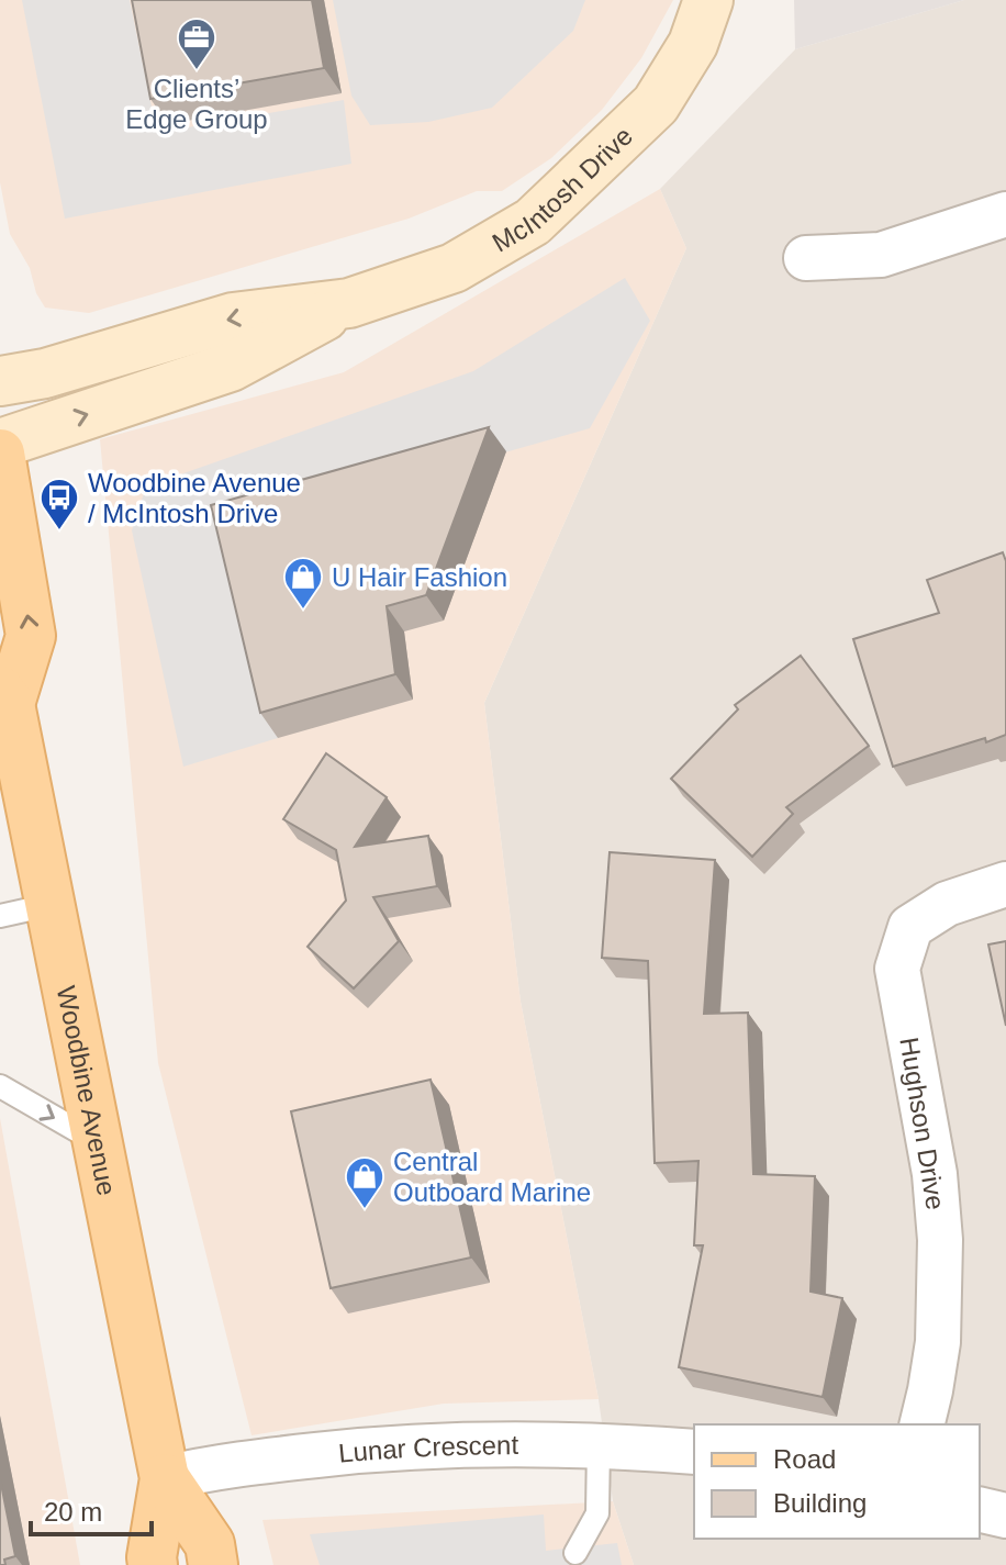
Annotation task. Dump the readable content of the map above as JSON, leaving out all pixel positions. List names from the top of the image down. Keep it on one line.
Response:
{"streets":{"main road":["Woodbine Avenue"],"street":["McIntosh Drive","Hughson Drive","Lunar Crescent"]},"crossings":[["Woodbine Avenue","Lunar Crescent"]],"places":{"office":["Clients’ Edge Group"],"bus stop":["Woodbine Avenue / McIntosh Drive"],"shop":["U Hair Fashion","Central Outboard Marine"]},"legend":["Road","Building"],"scale_bar":"20 m"}
